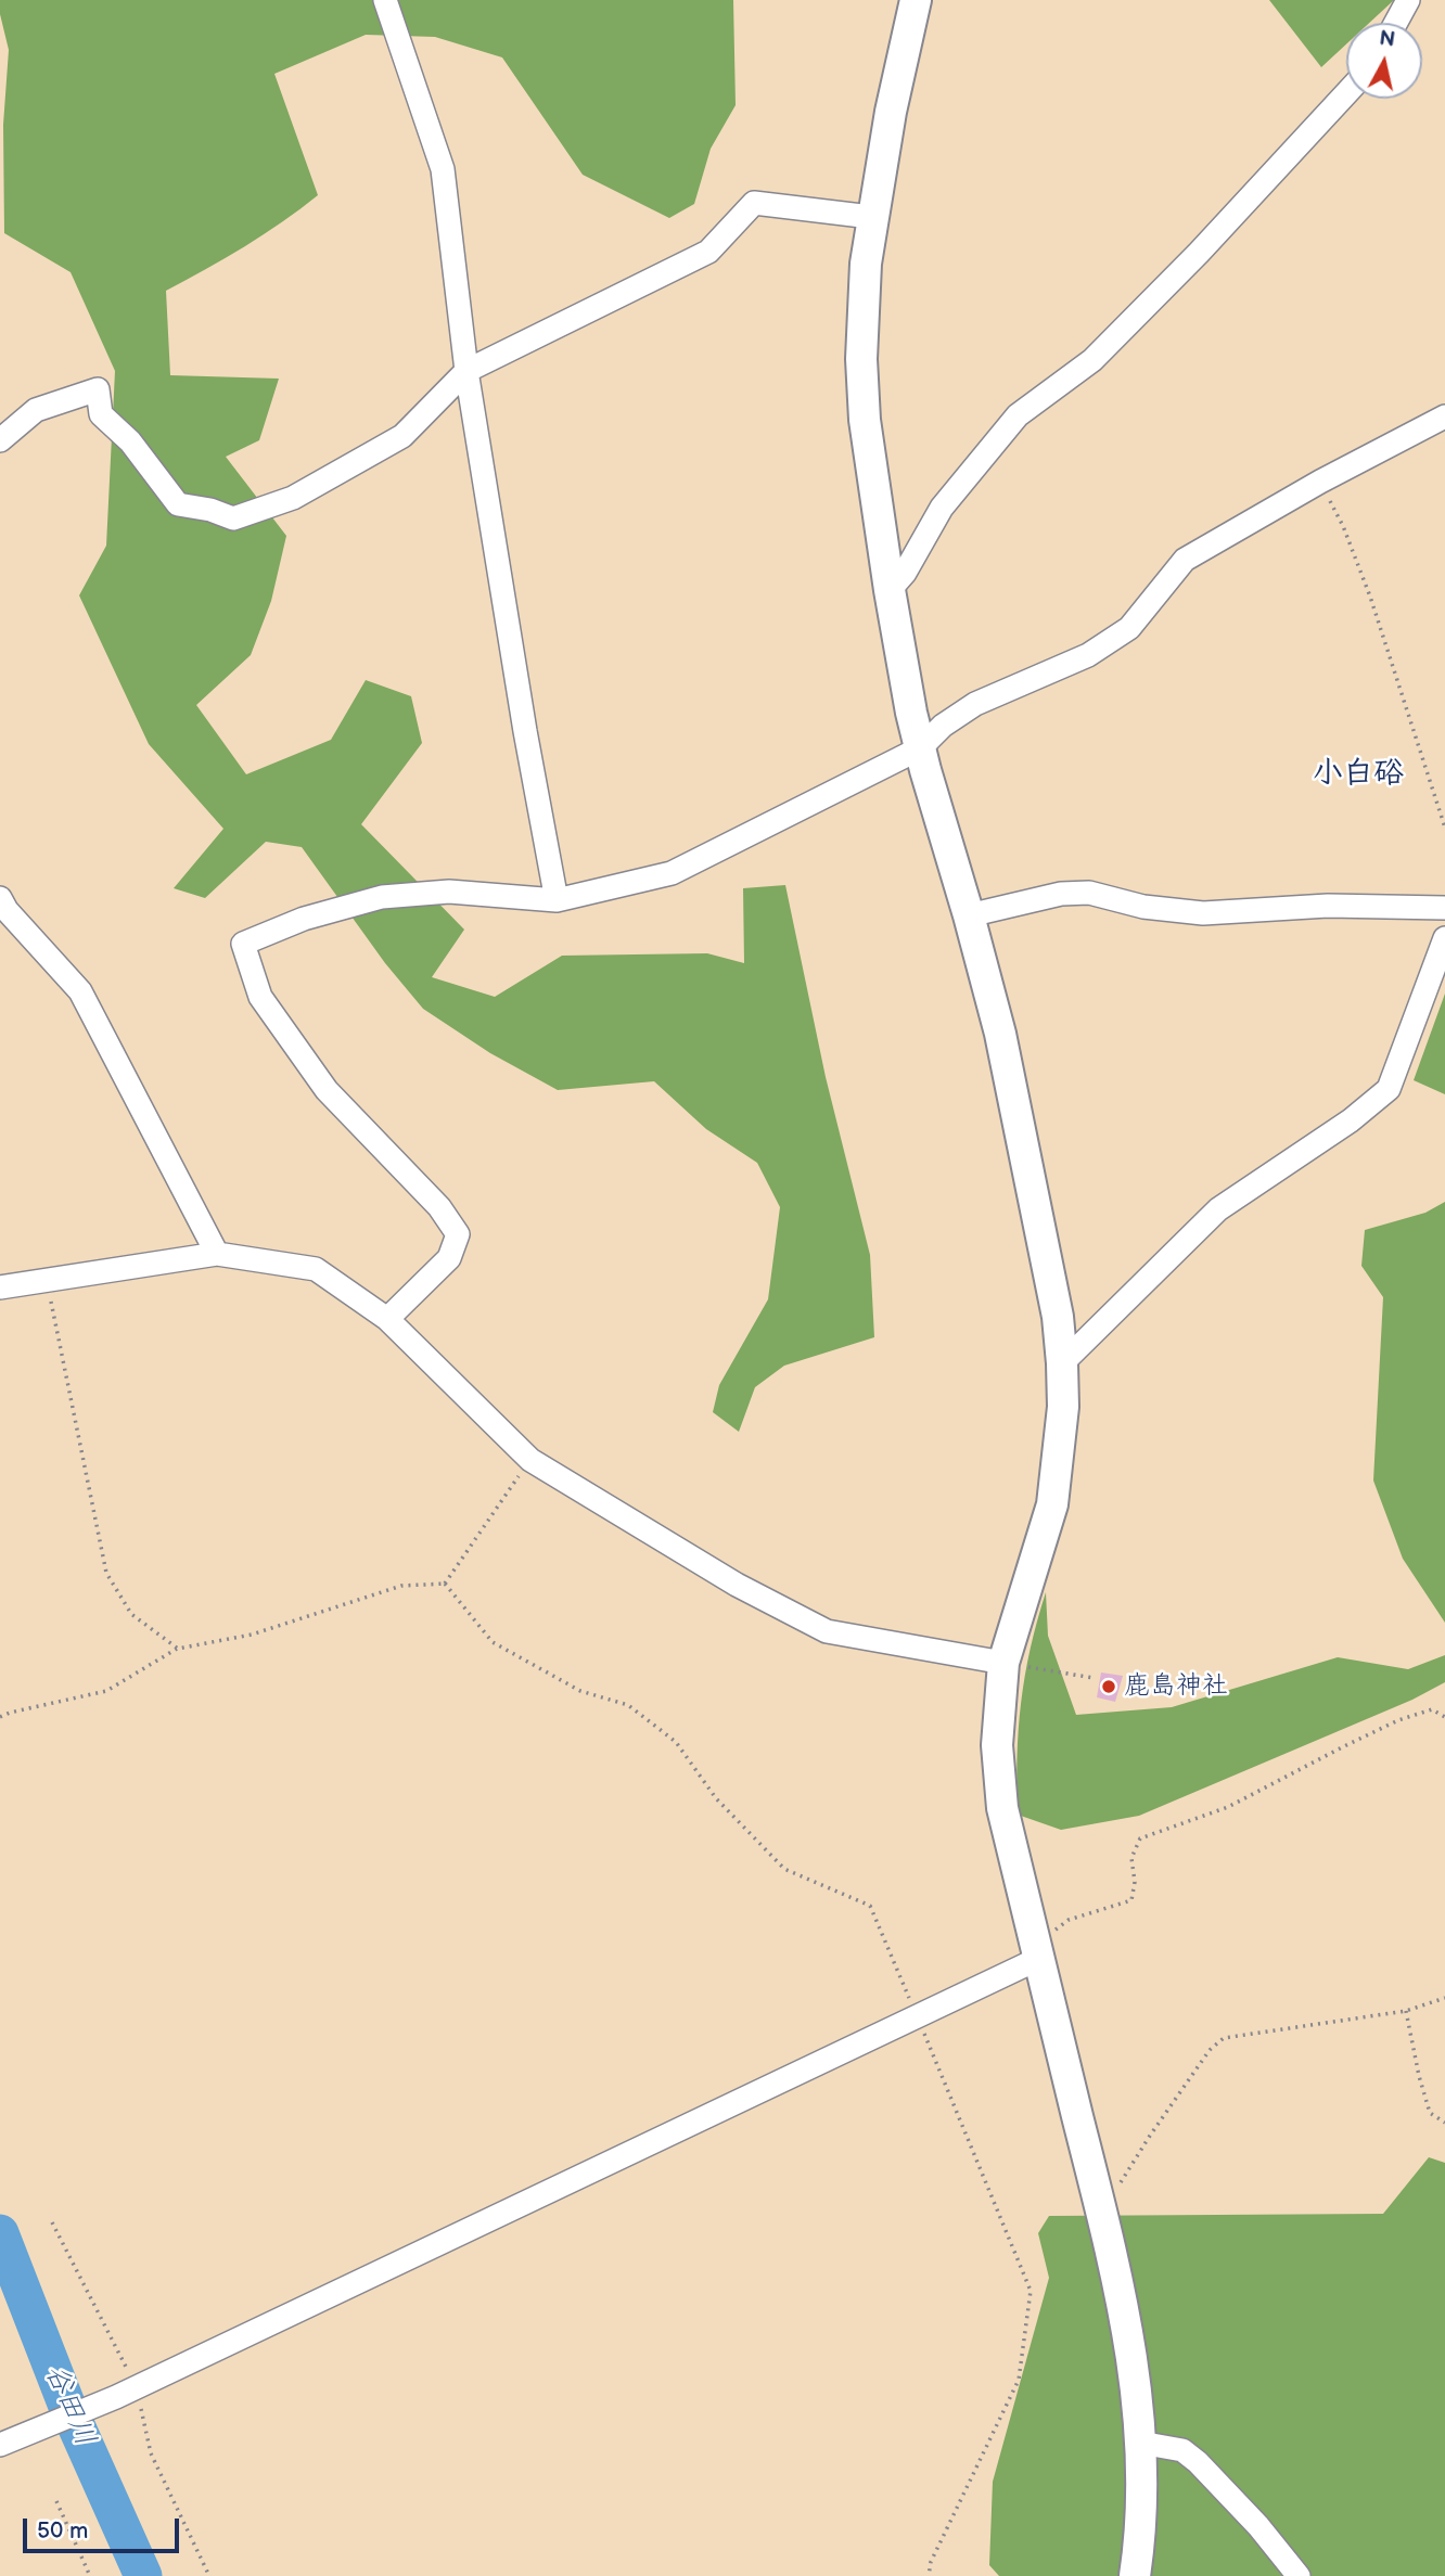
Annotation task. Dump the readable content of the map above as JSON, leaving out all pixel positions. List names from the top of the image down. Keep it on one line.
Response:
{"districts":["小白硲"],"water":["谷田川"],"places":["鹿島神社"],"scale_bar":"50 m","north":"top"}
